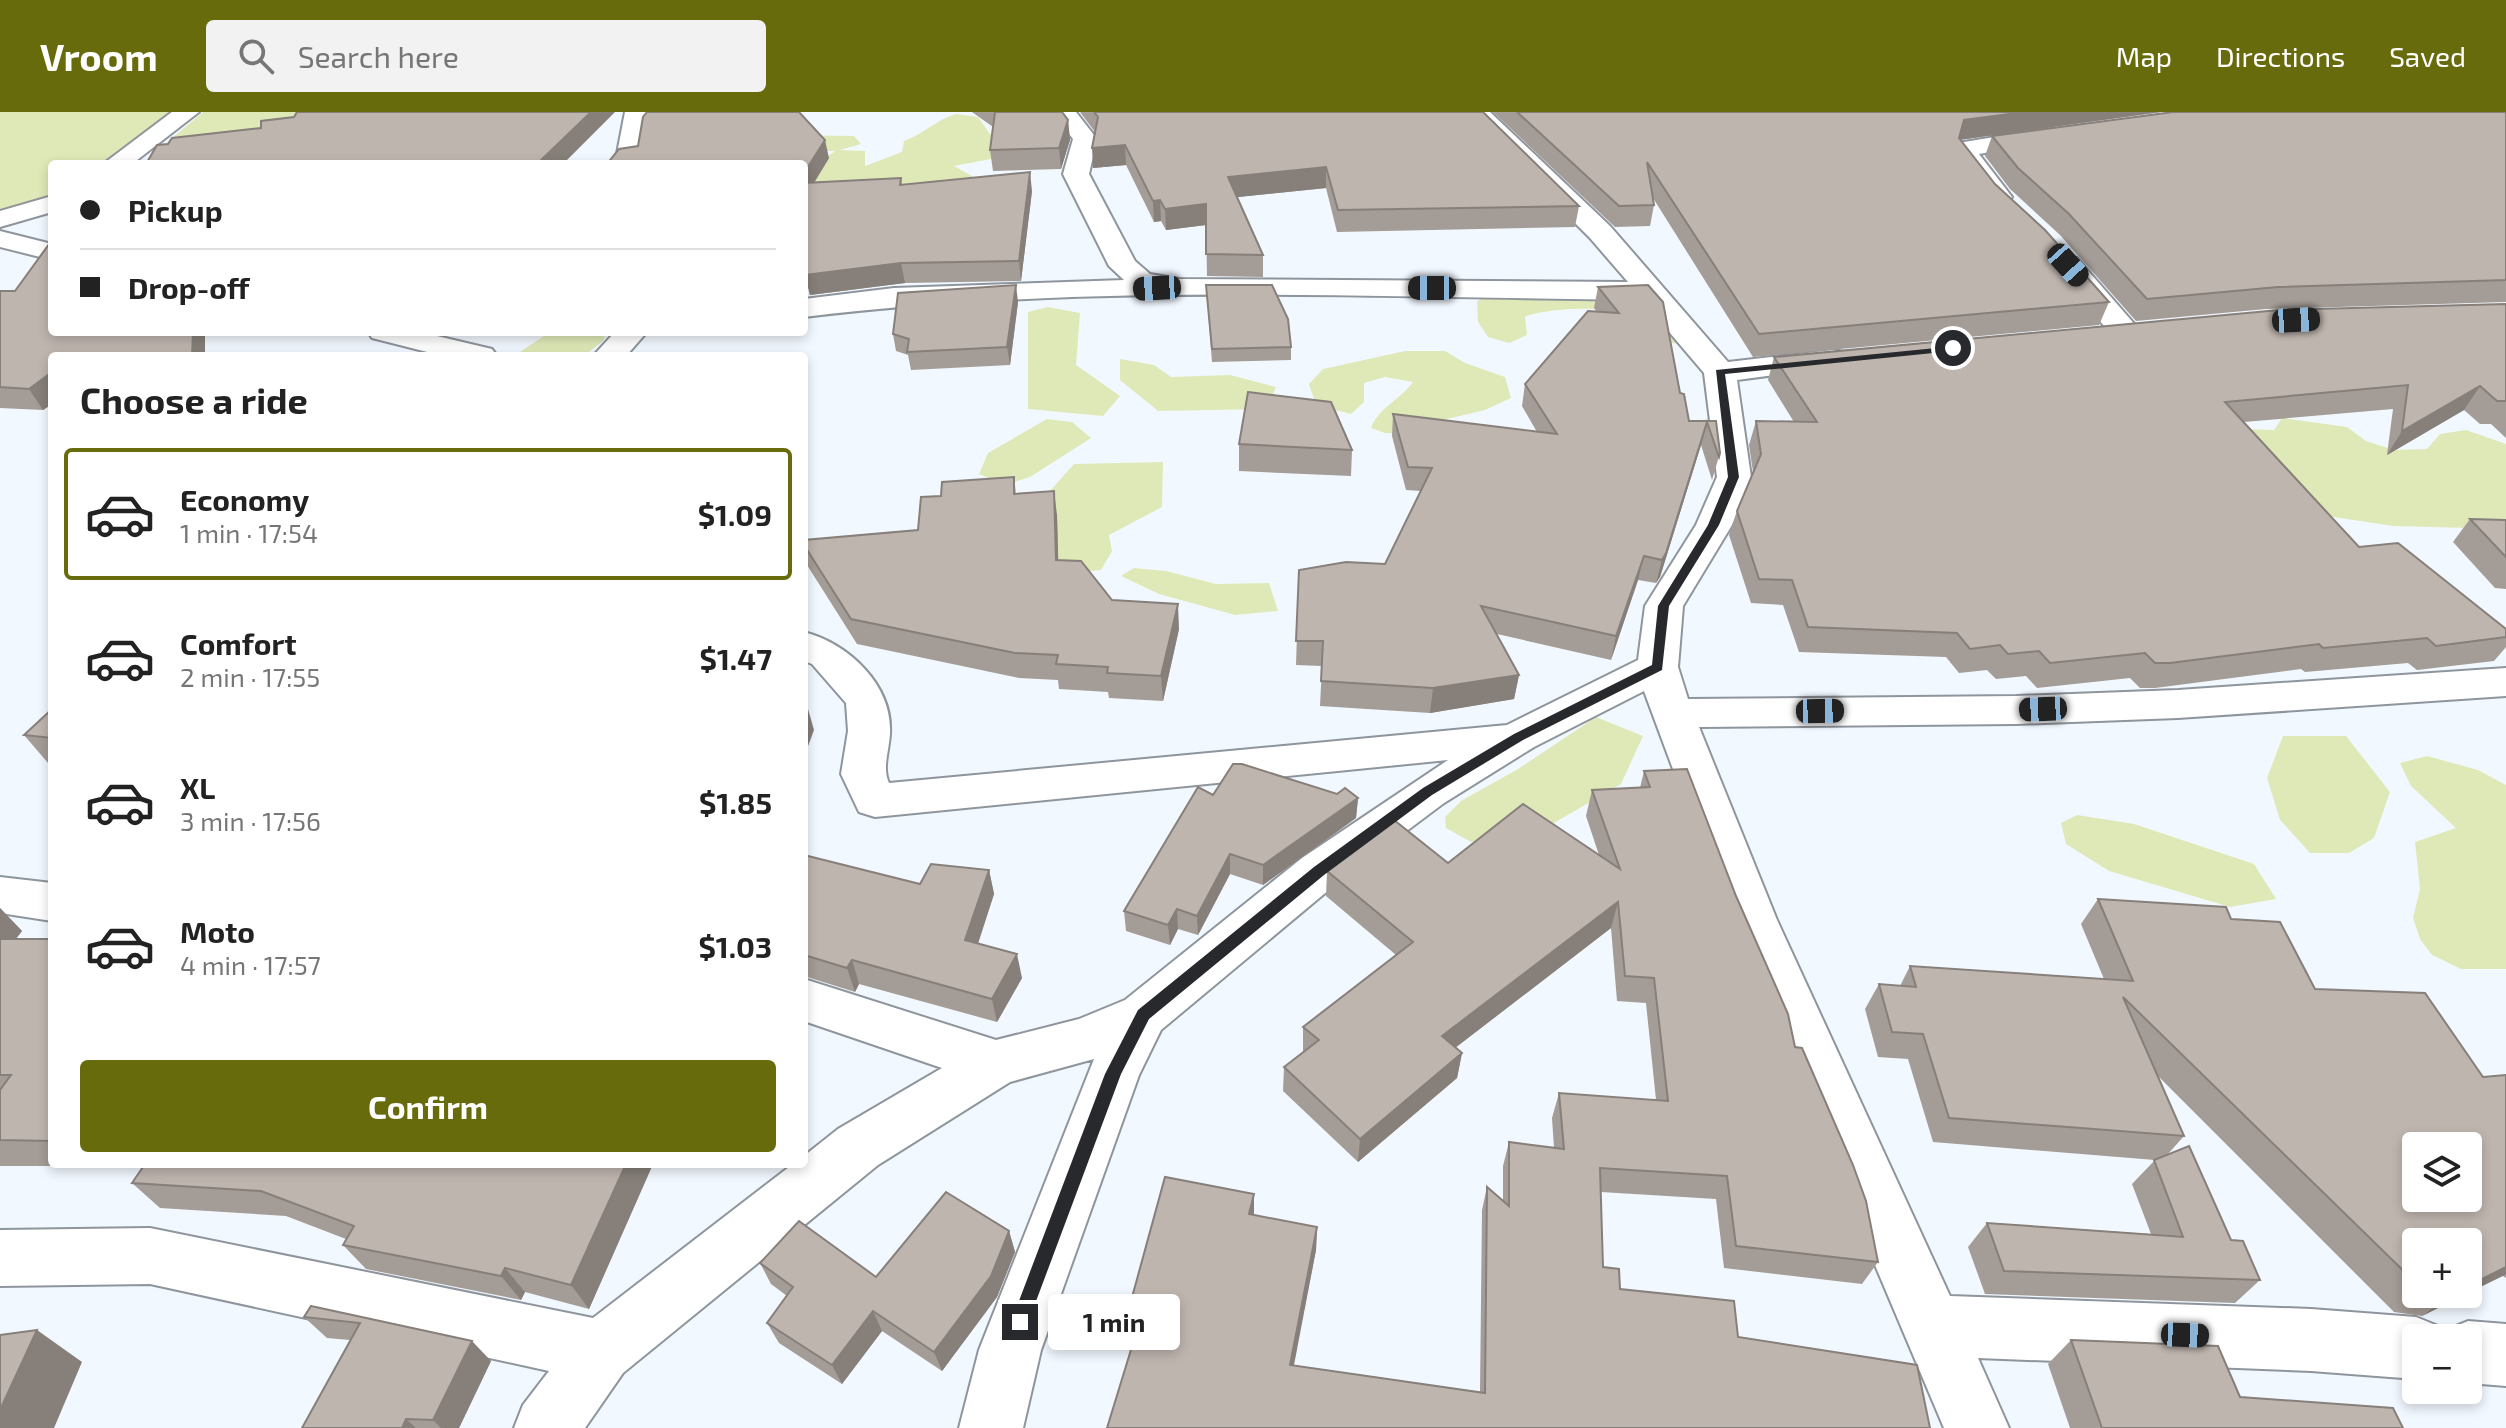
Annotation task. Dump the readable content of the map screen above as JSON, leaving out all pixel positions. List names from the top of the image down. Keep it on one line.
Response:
{"page":{"header":"Vroom","search":"Search here","nav":["Map","Directions","Saved"],"banner":["Pickup","Drop-off"],"heading":"Choose a ride","list":[{"name":"Economy","note":"1 min · 17:54","value":"$1.09"},{"name":"Comfort","note":"2 min · 17:55","value":"$1.47"},{"name":"XL","note":"3 min · 17:56","value":"$1.85"},{"name":"Moto","note":"4 min · 17:57","value":"$1.03"}],"buttons":"Confirm","map_buttons":["+","−"],"bubble":"1 min"}}
